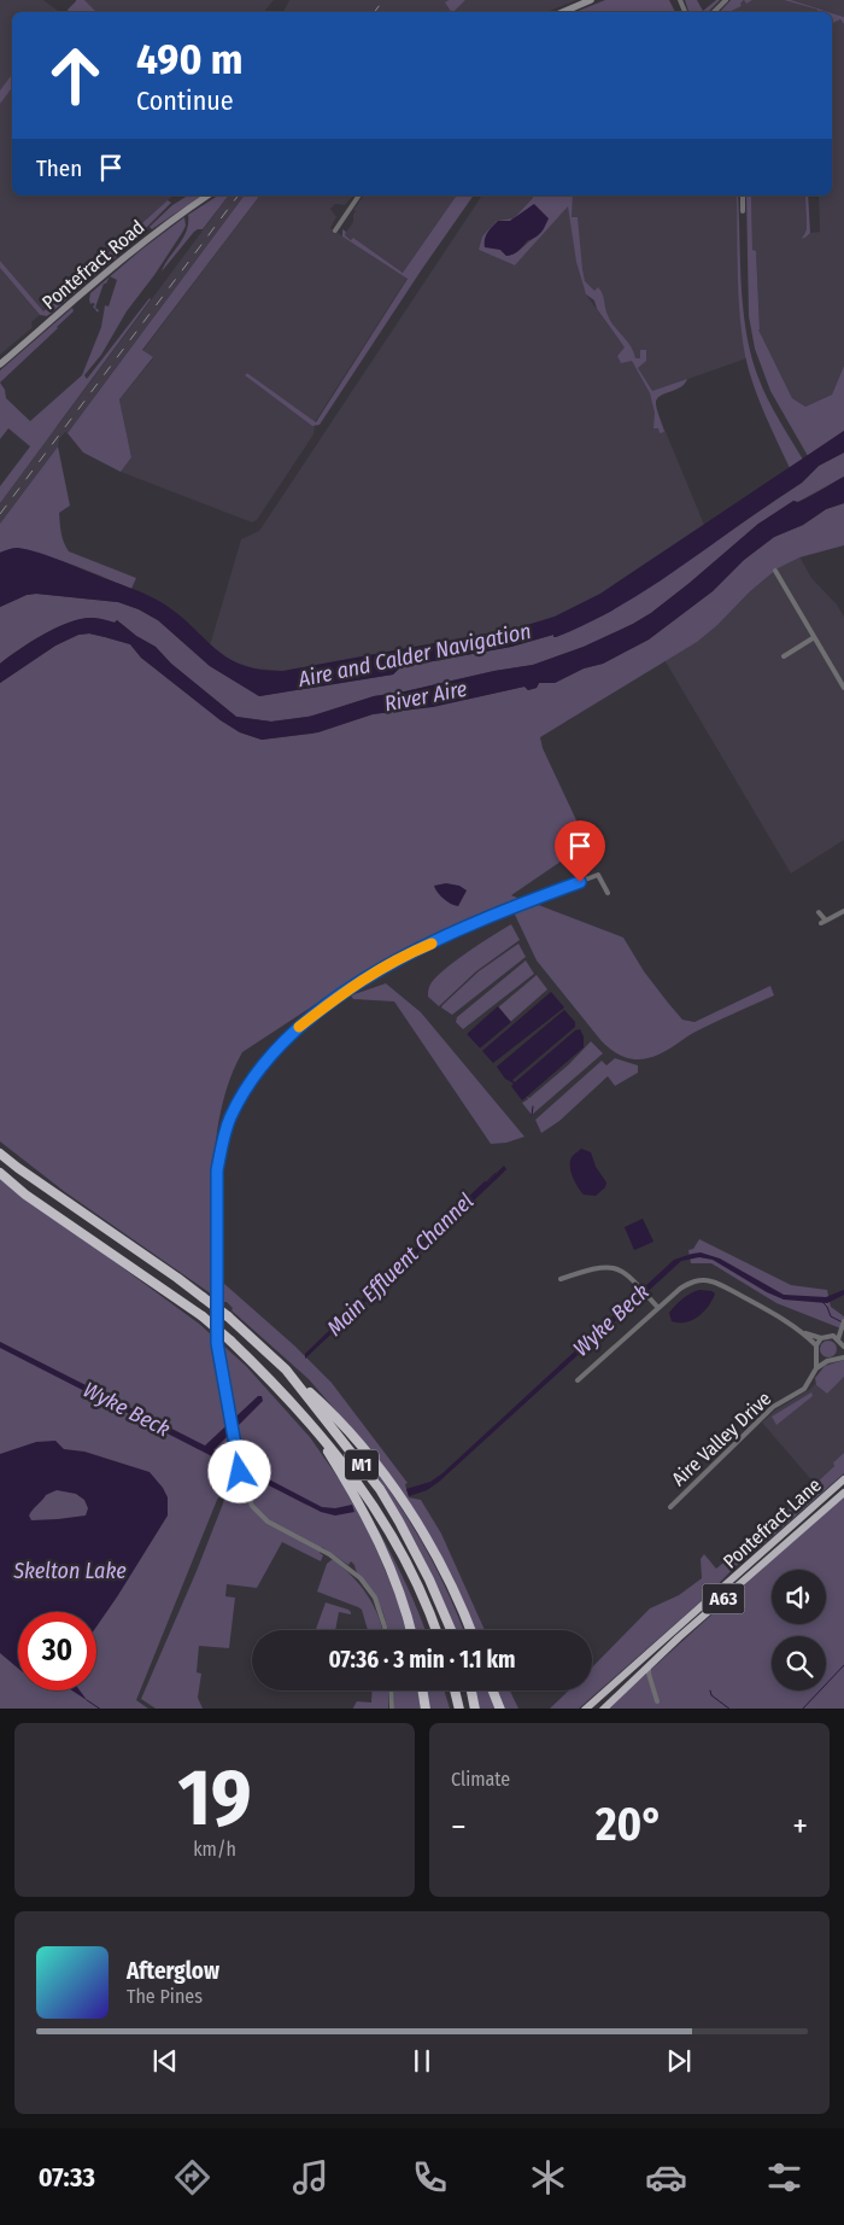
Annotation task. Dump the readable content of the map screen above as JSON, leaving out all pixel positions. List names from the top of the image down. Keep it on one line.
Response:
{"streets":{"highway":["M1","Pontefract Lane","A63"],"main road":["Pontefract Road"],"street":["Aire Valley Drive"]},"water":["Aire and Calder Navigation","River Aire","Main Effluent Channel","Wyke Beck","Skelton Lake"],"page":{"turn":["490 m","Continue"],"then":"Then","limit":"30","trip":"07:36 · 3 min · 1.1 km","tile":[["19","km/h"],"Climate"],"heat":["−","20°","+"],"song":["Afterglow","The Pines"],"tabs":"07:33"}}
